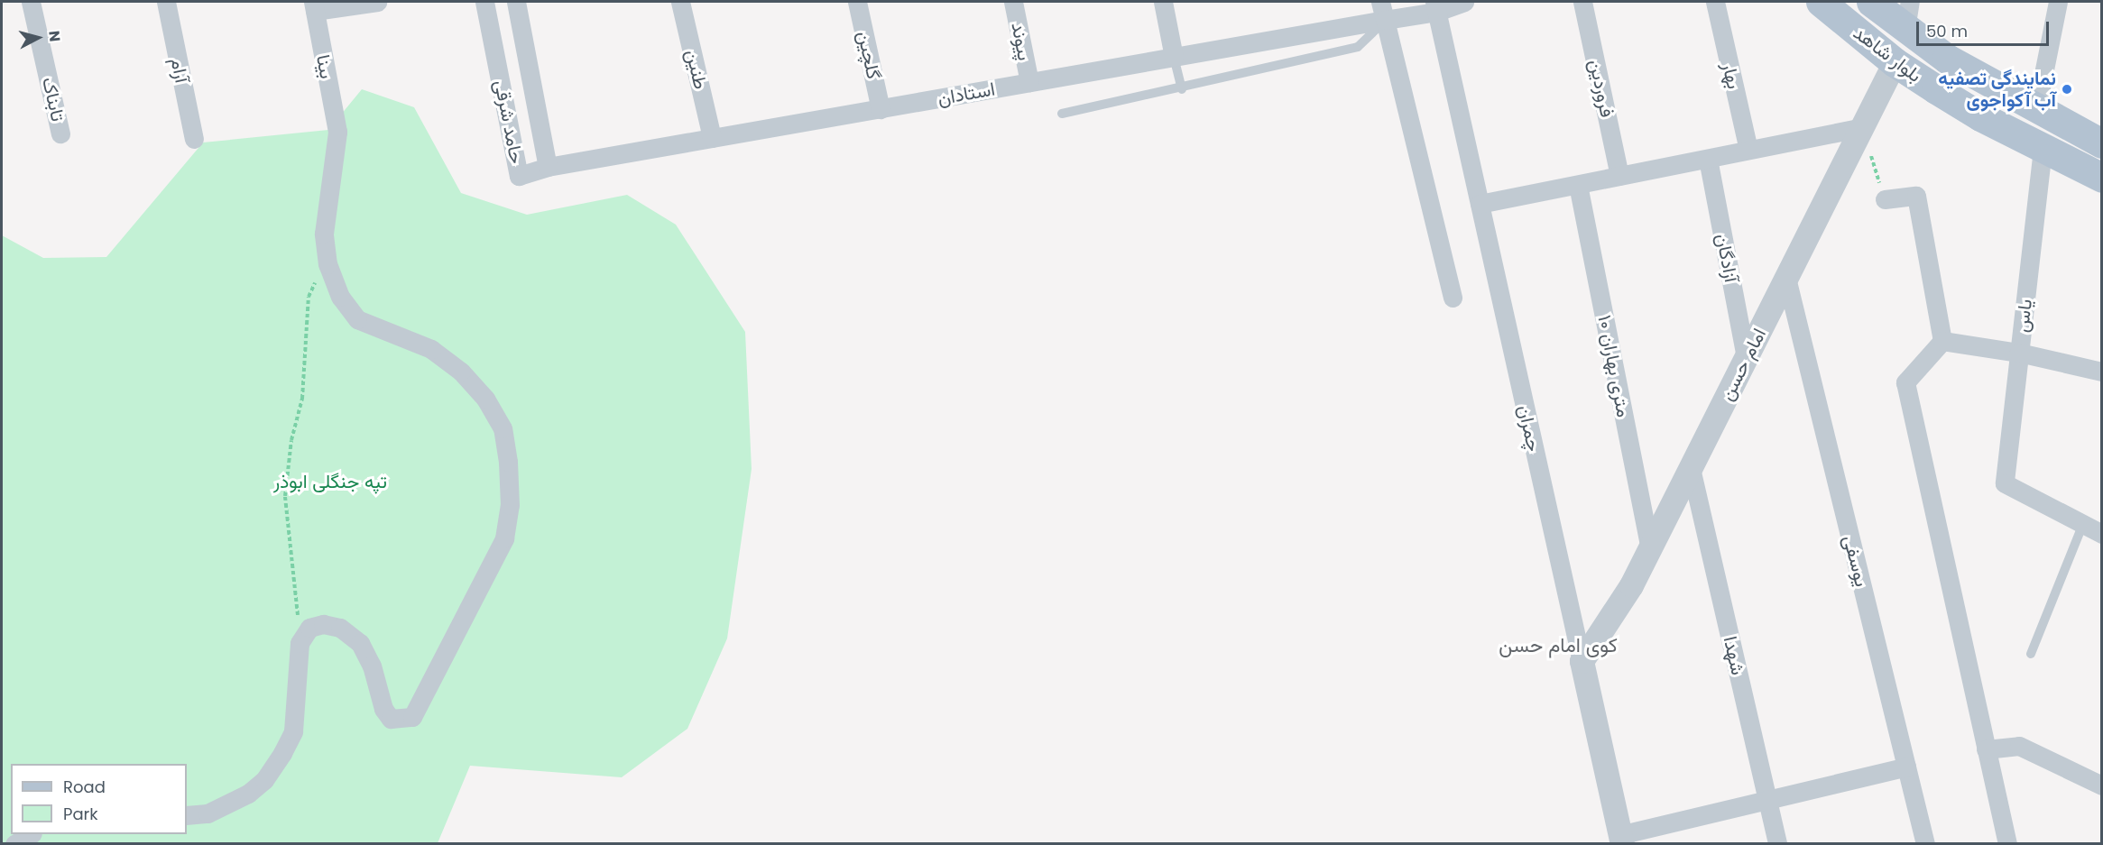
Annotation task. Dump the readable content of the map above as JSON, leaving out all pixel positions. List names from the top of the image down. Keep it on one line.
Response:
{"streets":{"main road":["بلوار شاهد"],"street":["پیوند","گلچین","بینا","طنین","آرام","بهار","فروردین","استادان","تابناک","حامد شرقی","آزادگان","یاس","امام حسن","۱۰ متری بهاران","چمران","یوسفی","شهدا"]},"crossings":[["پیوند","استادان"],["بلوار شاهد","یاس"],["بلوار شاهد","امام حسن"],["گلچین","استادان"],["طنین","استادان"],["استادان","حامد شرقی"],["آزادگان","امام حسن"],["امام حسن","۱۰ متری بهاران"],["امام حسن","چمران"],["امام حسن","یوسفی"],["امام حسن","شهدا"]],"districts":["کوی امام حسن"],"parks":["تپه جنگلی ابوذر"],"places":["نمایندگی تصفیه آب آکواجوی"],"legend":["Road","Park"],"scale_bar":"50 m","north":"right"}
